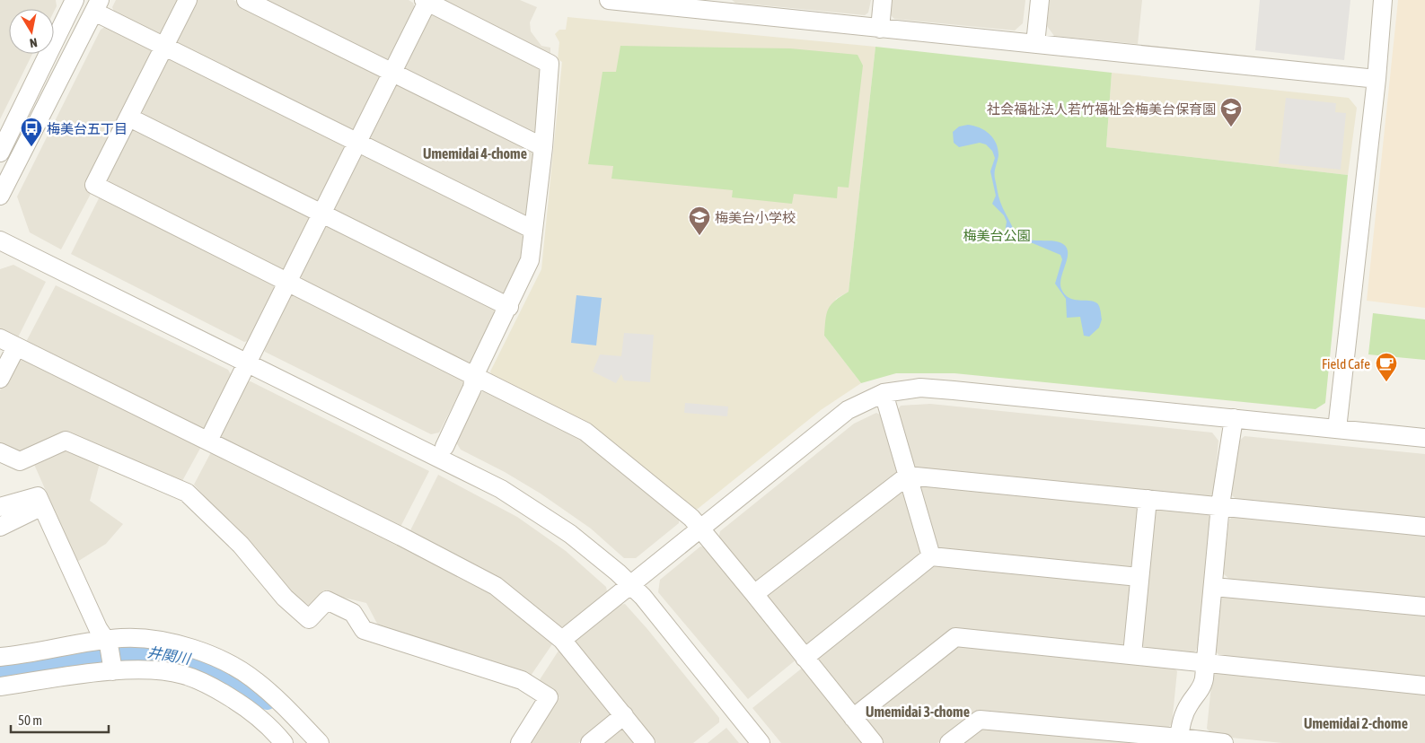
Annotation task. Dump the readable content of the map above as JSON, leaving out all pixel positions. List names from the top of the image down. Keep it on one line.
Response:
{"districts":["Umemidai 4-chome","Umemidai 3-chome","Umemidai 2-chome"],"water":["井関川"],"parks":["梅美台公園"],"places":{"school or university":["社会福祉法人若竹福祉会梅美台保育園","梅美台小学校"],"bus stop":["梅美台五丁目"],"cafe":["Field Cafe"]},"scale_bar":"50 m","north":"bottom"}
